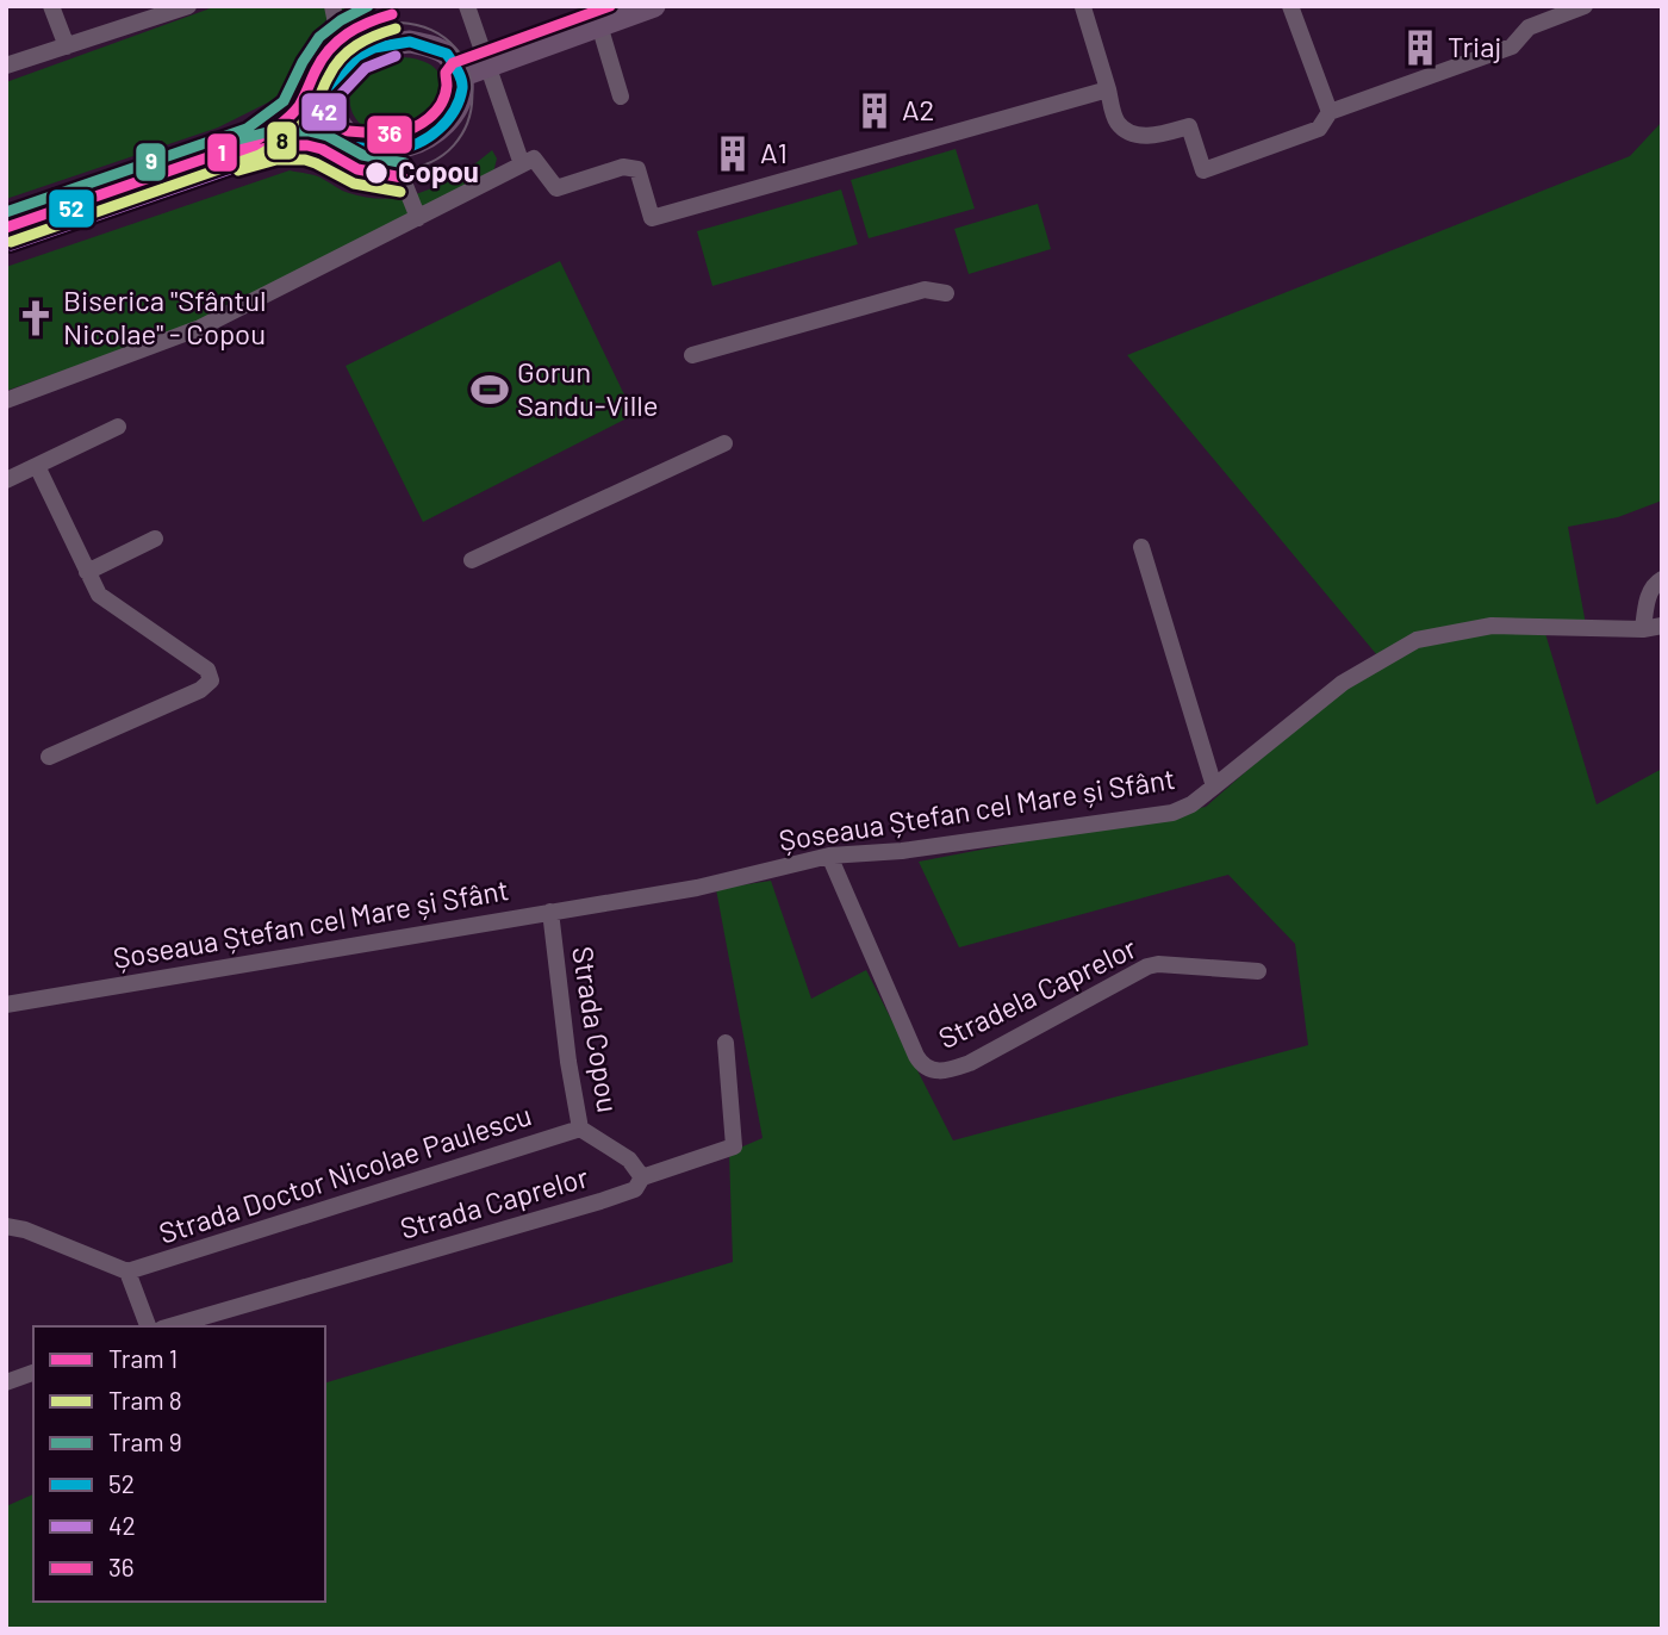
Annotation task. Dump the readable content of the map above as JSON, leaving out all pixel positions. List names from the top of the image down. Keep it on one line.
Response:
{"streets":{"street":["Șoseaua Ștefan cel Mare și Sfânt","Stradela Caprelor","Strada Copou","Strada Doctor Nicolae Paulescu","Strada Caprelor"]},"crossings":[["Șoseaua Ștefan cel Mare și Sfânt","Stradela Caprelor"],["Șoseaua Ștefan cel Mare și Sfânt","Strada Copou"],["Strada Copou","Strada Doctor Nicolae Paulescu"],["Strada Copou","Strada Caprelor"]],"places":{"building":["Triaj","A2","A1"],"other":["Copou"],"church":["Biserica \"Sfântul Nicolae\" - Copou"],"sports":["Gorun Sandu-Ville"]},"lines":["tram line 9","transit line 36","tram line 1","tram line 8","transit line 52","transit line 42"],"legend":["Tram 1","Tram 8","Tram 9","52","42","36"]}
